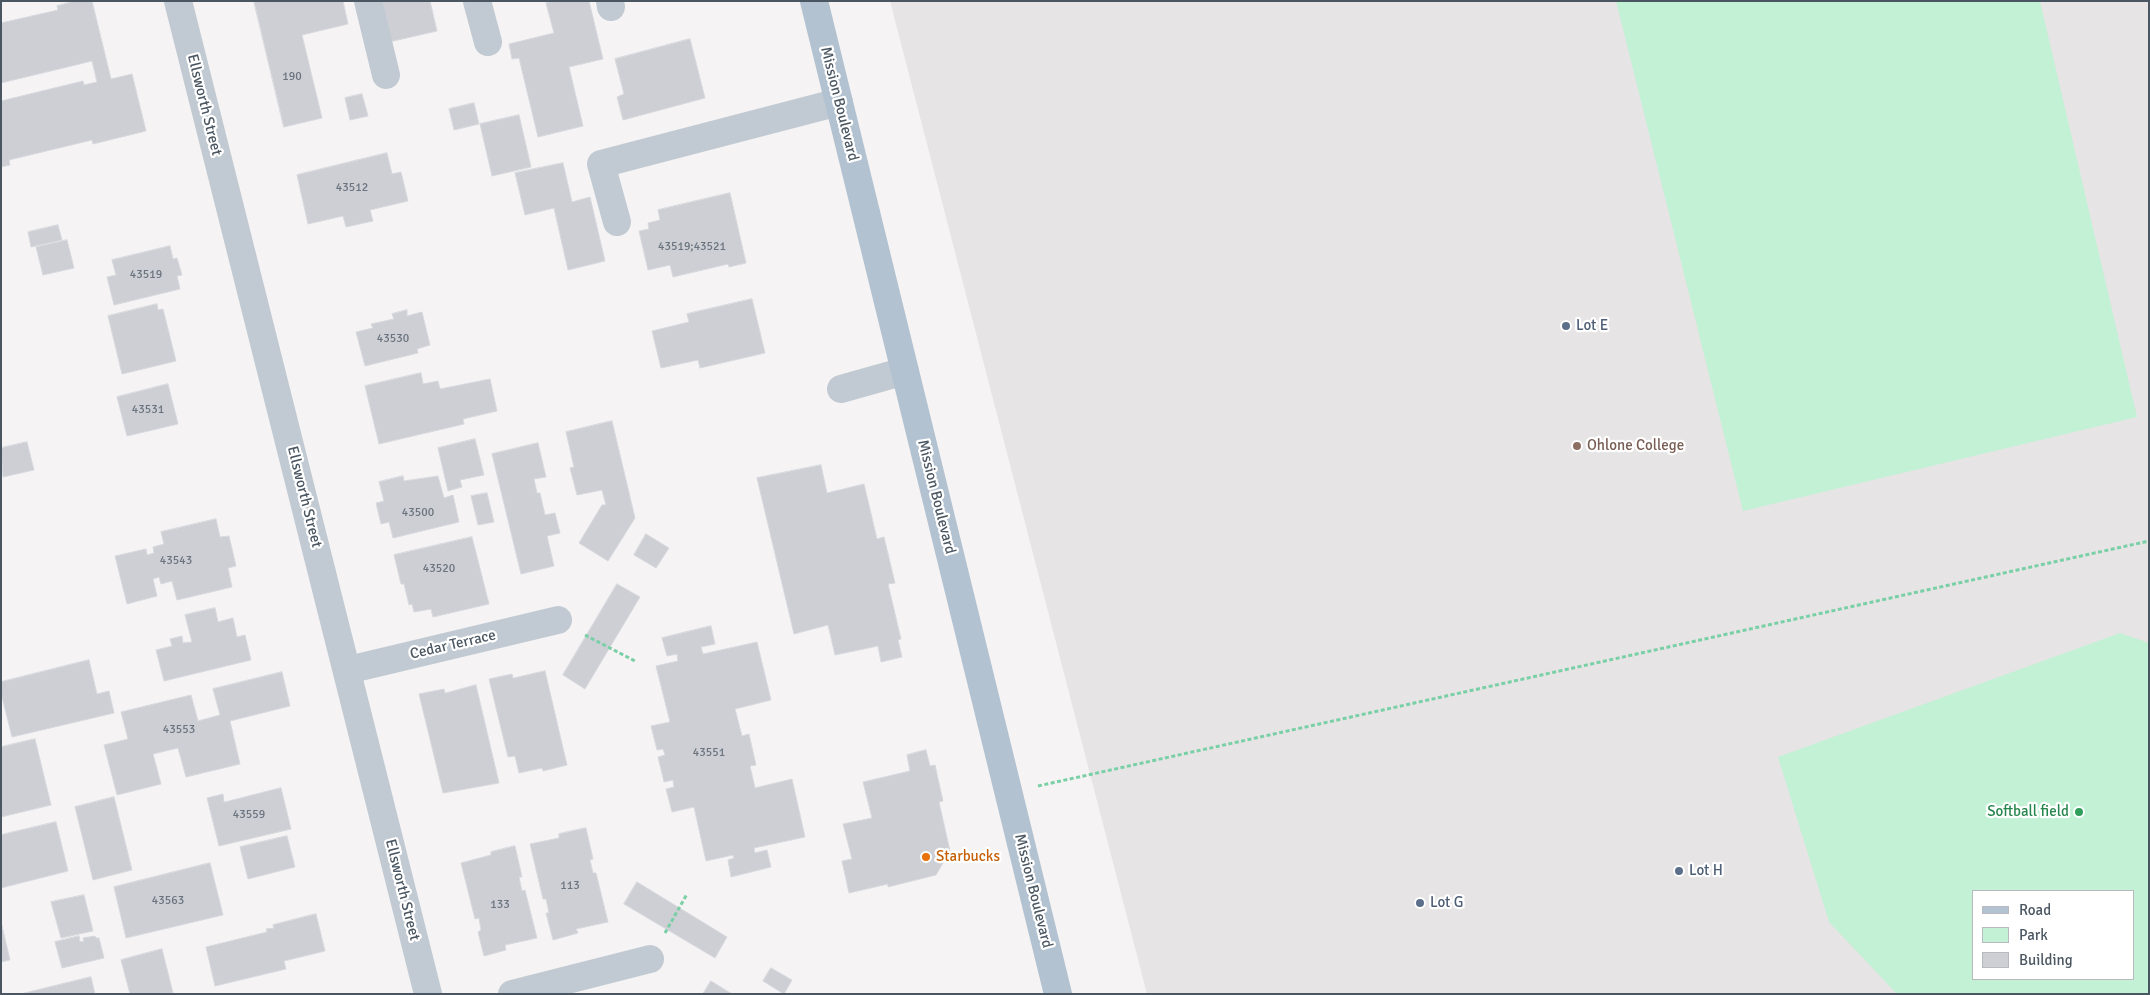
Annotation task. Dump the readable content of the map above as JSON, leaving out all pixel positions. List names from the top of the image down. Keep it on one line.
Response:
{"streets":{"main road":["Mission Boulevard"],"street":["Ellsworth Street","Cedar Terrace"]},"crossings":[["Ellsworth Street","Cedar Terrace"]],"places":["Lot E","Ohlone College","Softball field","Starbucks","Lot H","Lot G"],"house_numbers":["190","43512","43519;43521","43519","43530","43531","43500","43543","43520","43553","43551","43559","113","43563","133"],"legend":["Road","Park","Building"]}
